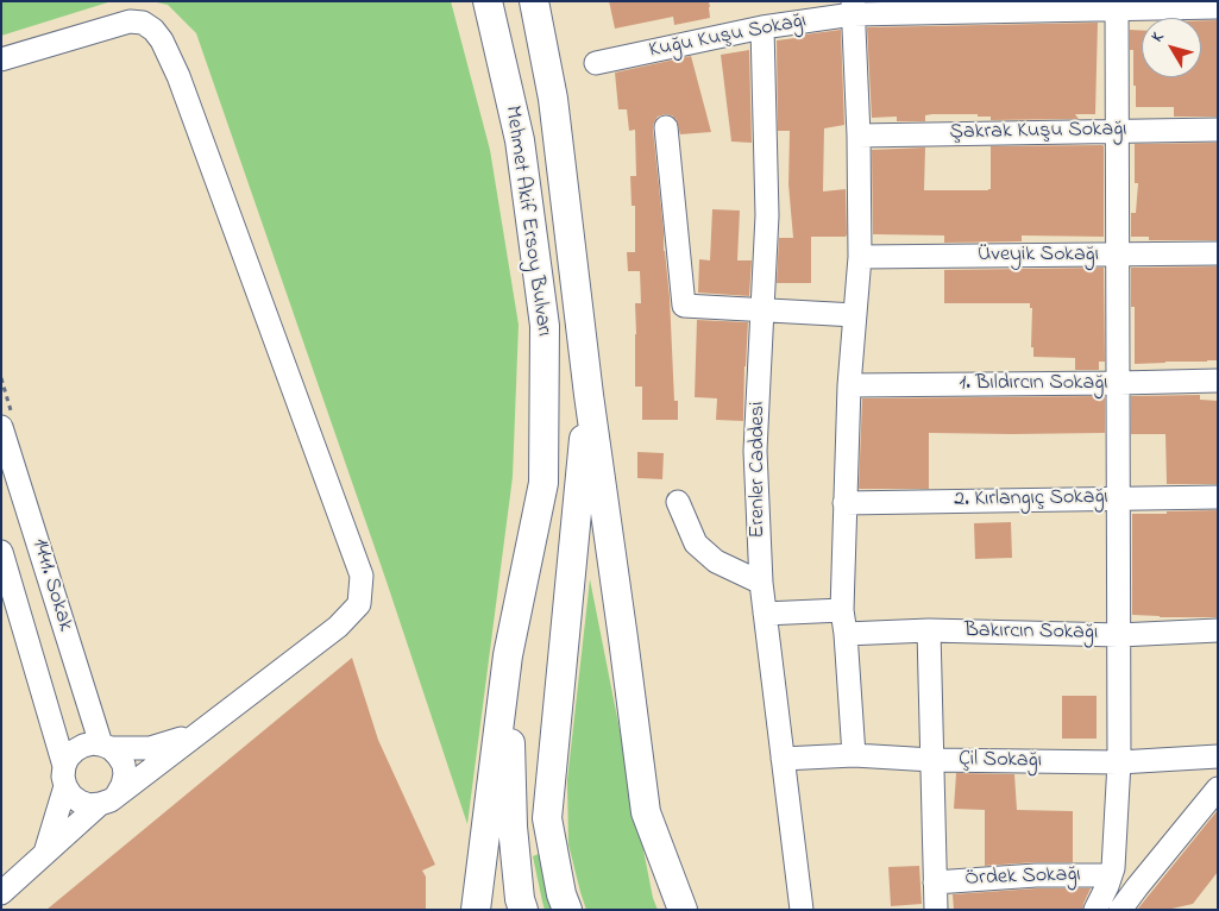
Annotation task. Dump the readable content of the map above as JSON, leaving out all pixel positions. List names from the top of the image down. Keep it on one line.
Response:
{"streets":{"main road":["Mehmet Akif Ersoy Bulvarı"],"street":["Kuğu Kuşu Sokağı","Şakrak Kuşu Sokağı","Üveyik Sokağı","1. Bıldırcın Sokağı","Erenler Caddesi","2. Kırlangıç Sokağı","1441. Sokak","Bakırcın Sokağı","Çil Sokağı","Ördek Sokağı"]},"crossings":[["Kuğu Kuşu Sokağı","Erenler Caddesi"],["Erenler Caddesi","Çil Sokağı"]],"north":"top left"}
